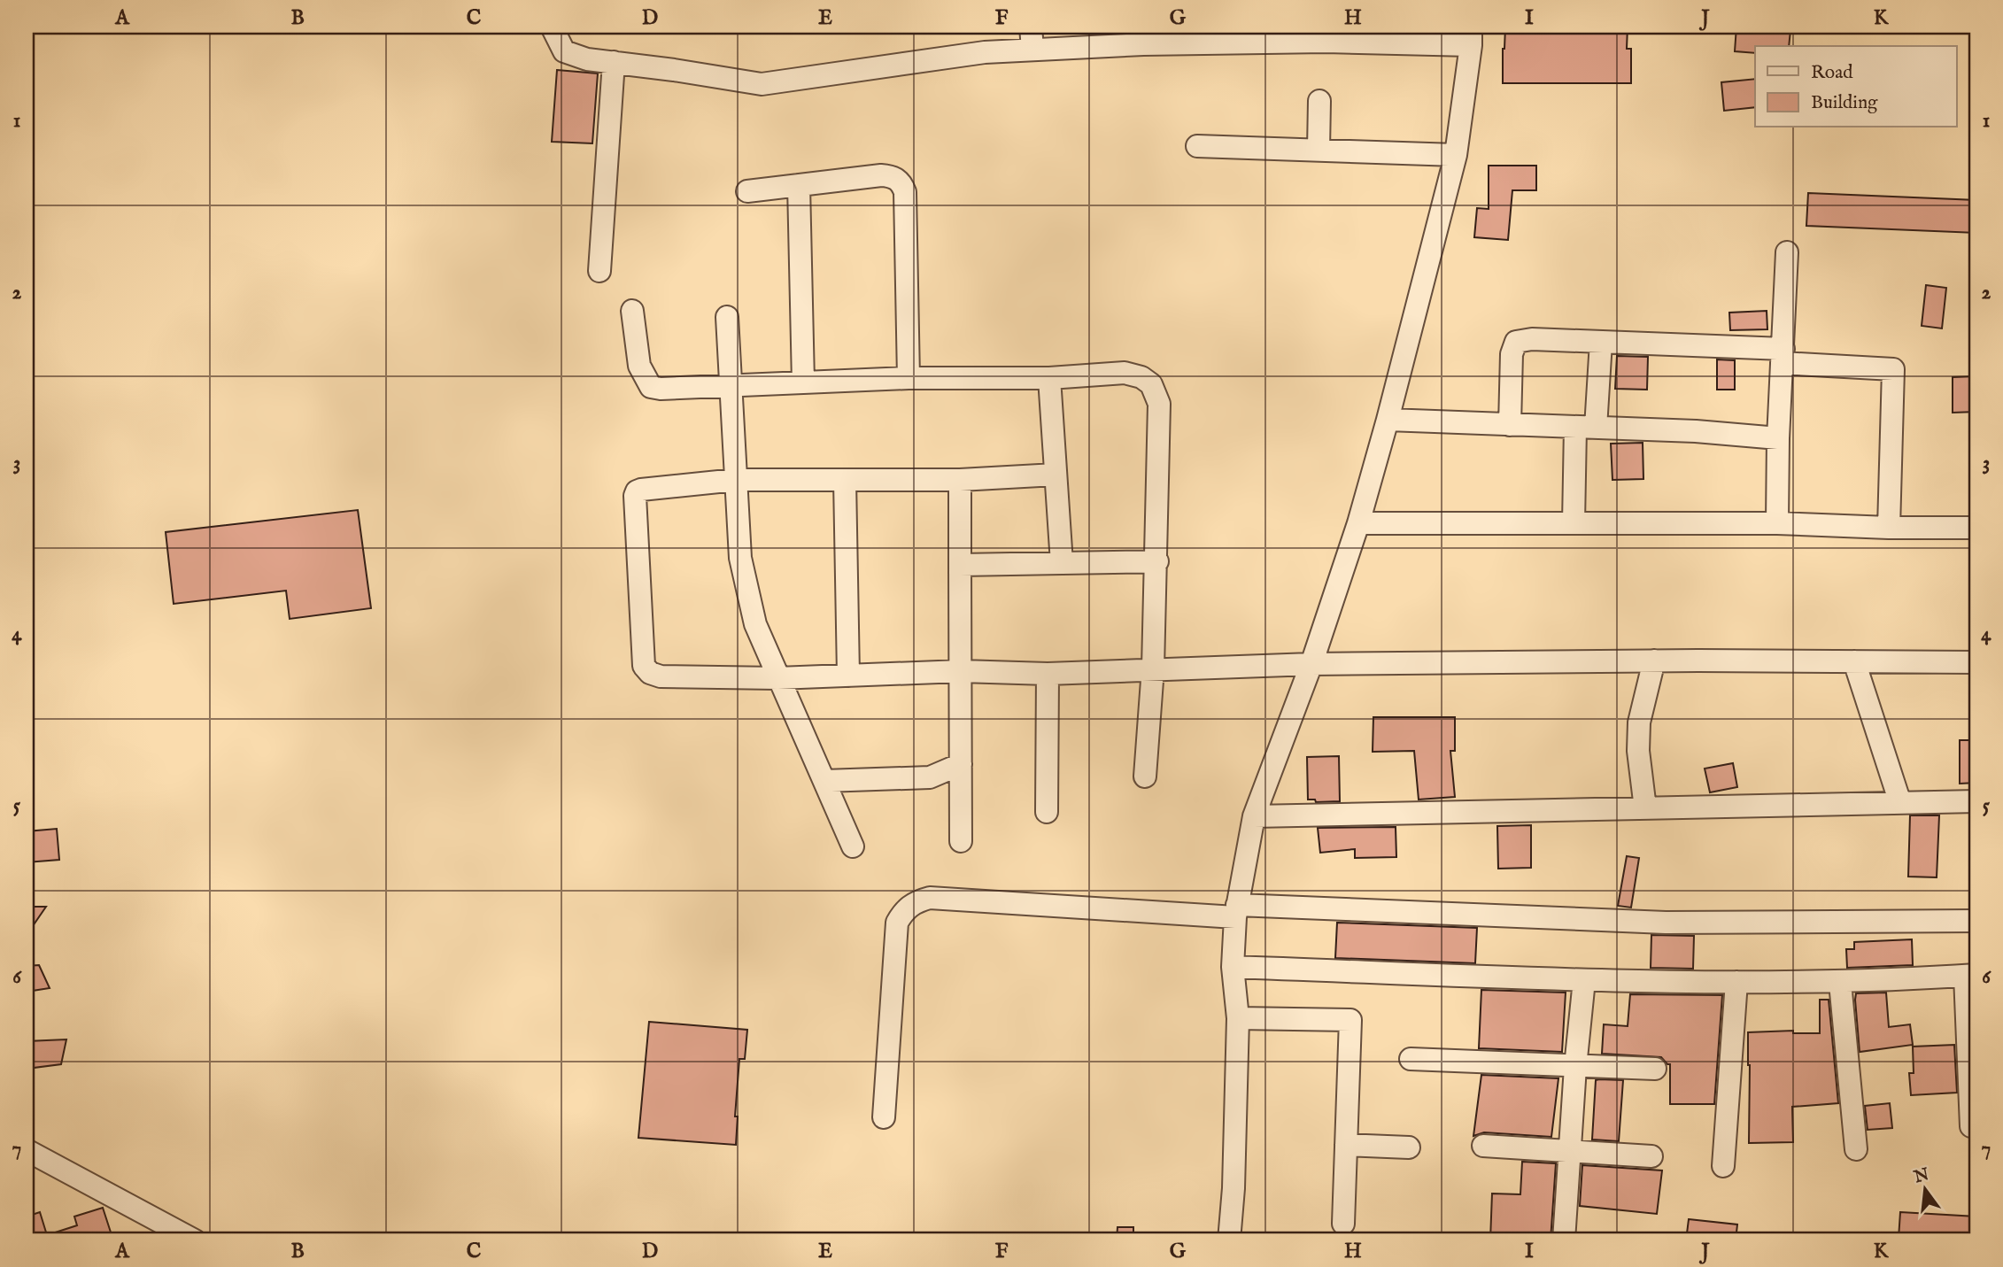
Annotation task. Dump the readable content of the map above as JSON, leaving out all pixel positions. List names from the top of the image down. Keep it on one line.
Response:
{"legend":["Road","Building"],"north":"top","grid":{"columns":["A","B","C","D","E","F","G","H","I","J","K"],"rows":["1","2","3","4","5","6","7"]}}
